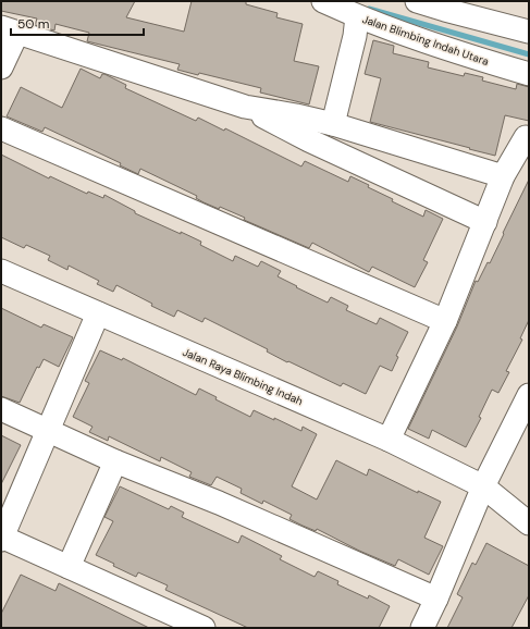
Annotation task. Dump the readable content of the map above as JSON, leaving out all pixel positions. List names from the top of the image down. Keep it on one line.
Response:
{"streets":{"street":["Jalan Blimbing Indah Utara","Jalan Raya Blimbing Indah"]},"scale_bar":"50 m"}
